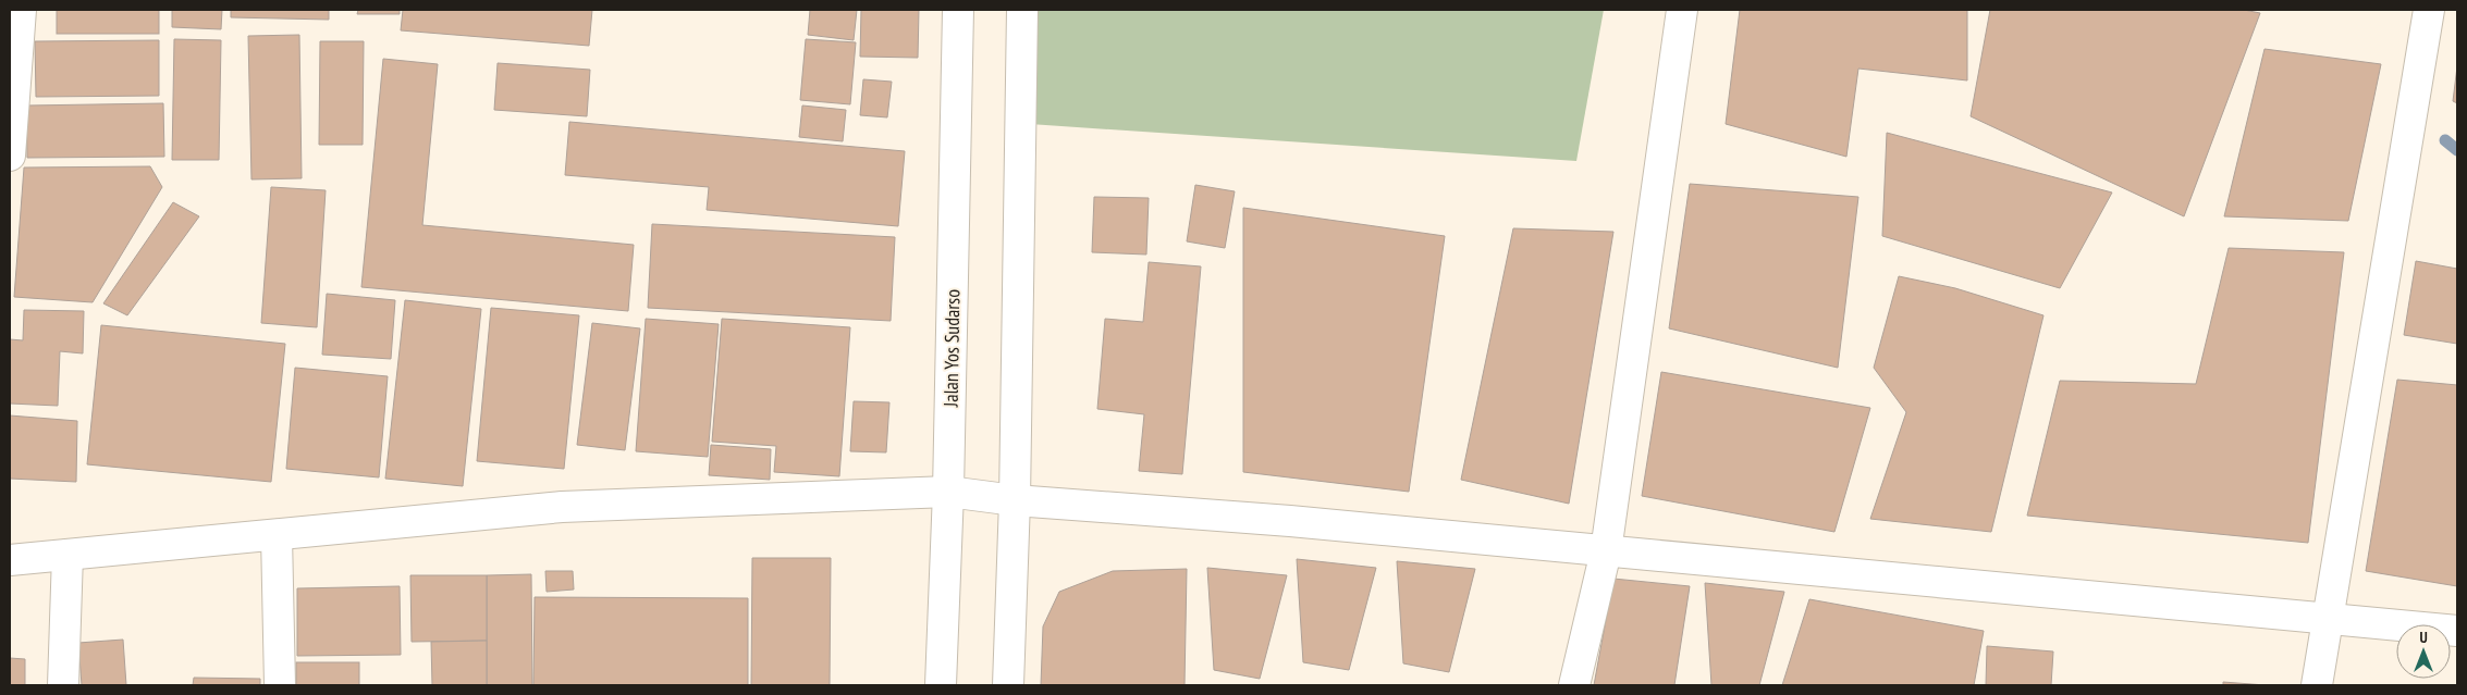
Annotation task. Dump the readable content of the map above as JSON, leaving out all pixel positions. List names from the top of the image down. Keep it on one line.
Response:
{"streets":{"main road":["Jalan Yos Sudarso"]},"north":"top"}
